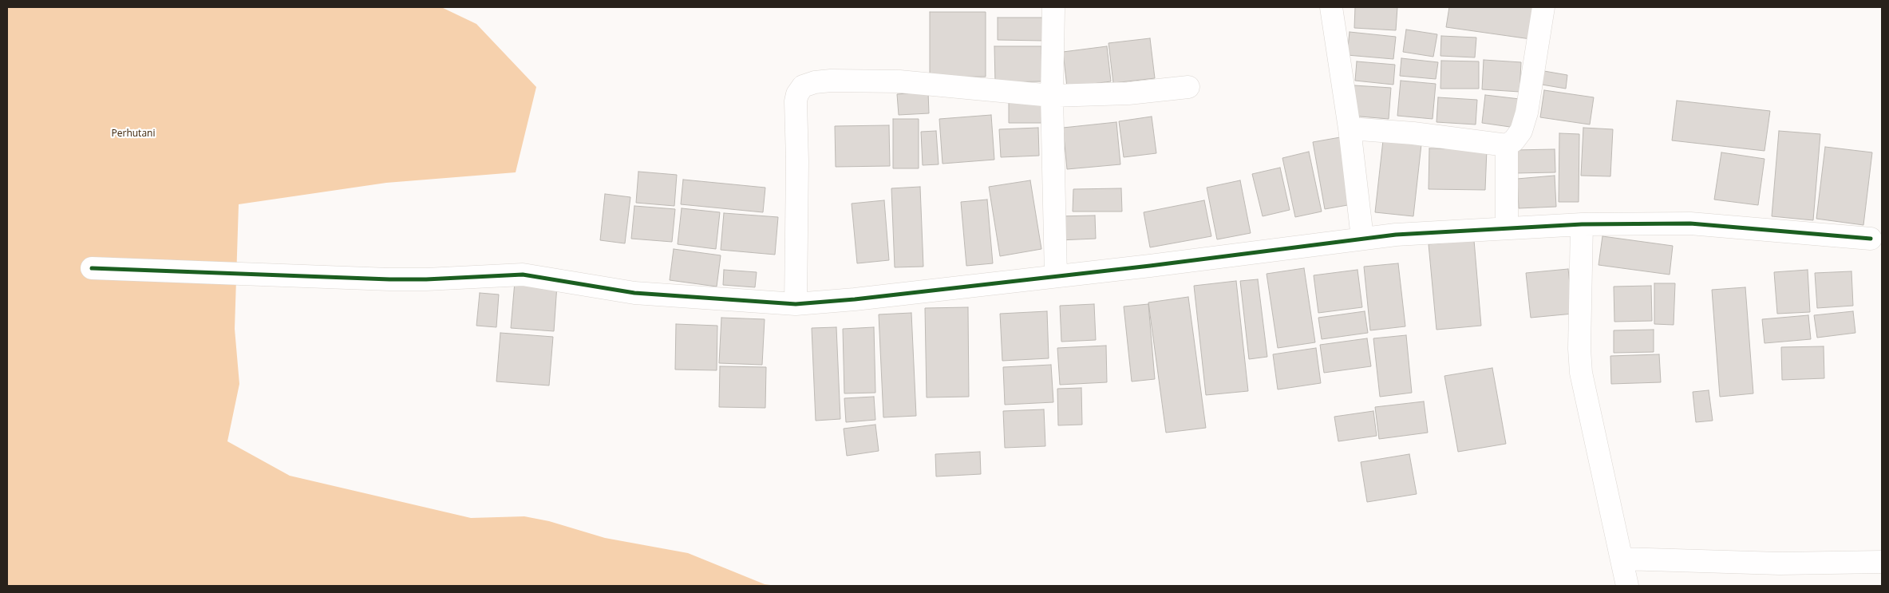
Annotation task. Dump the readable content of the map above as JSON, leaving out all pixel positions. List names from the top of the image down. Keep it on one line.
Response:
{"parks":["Perhutani"]}
